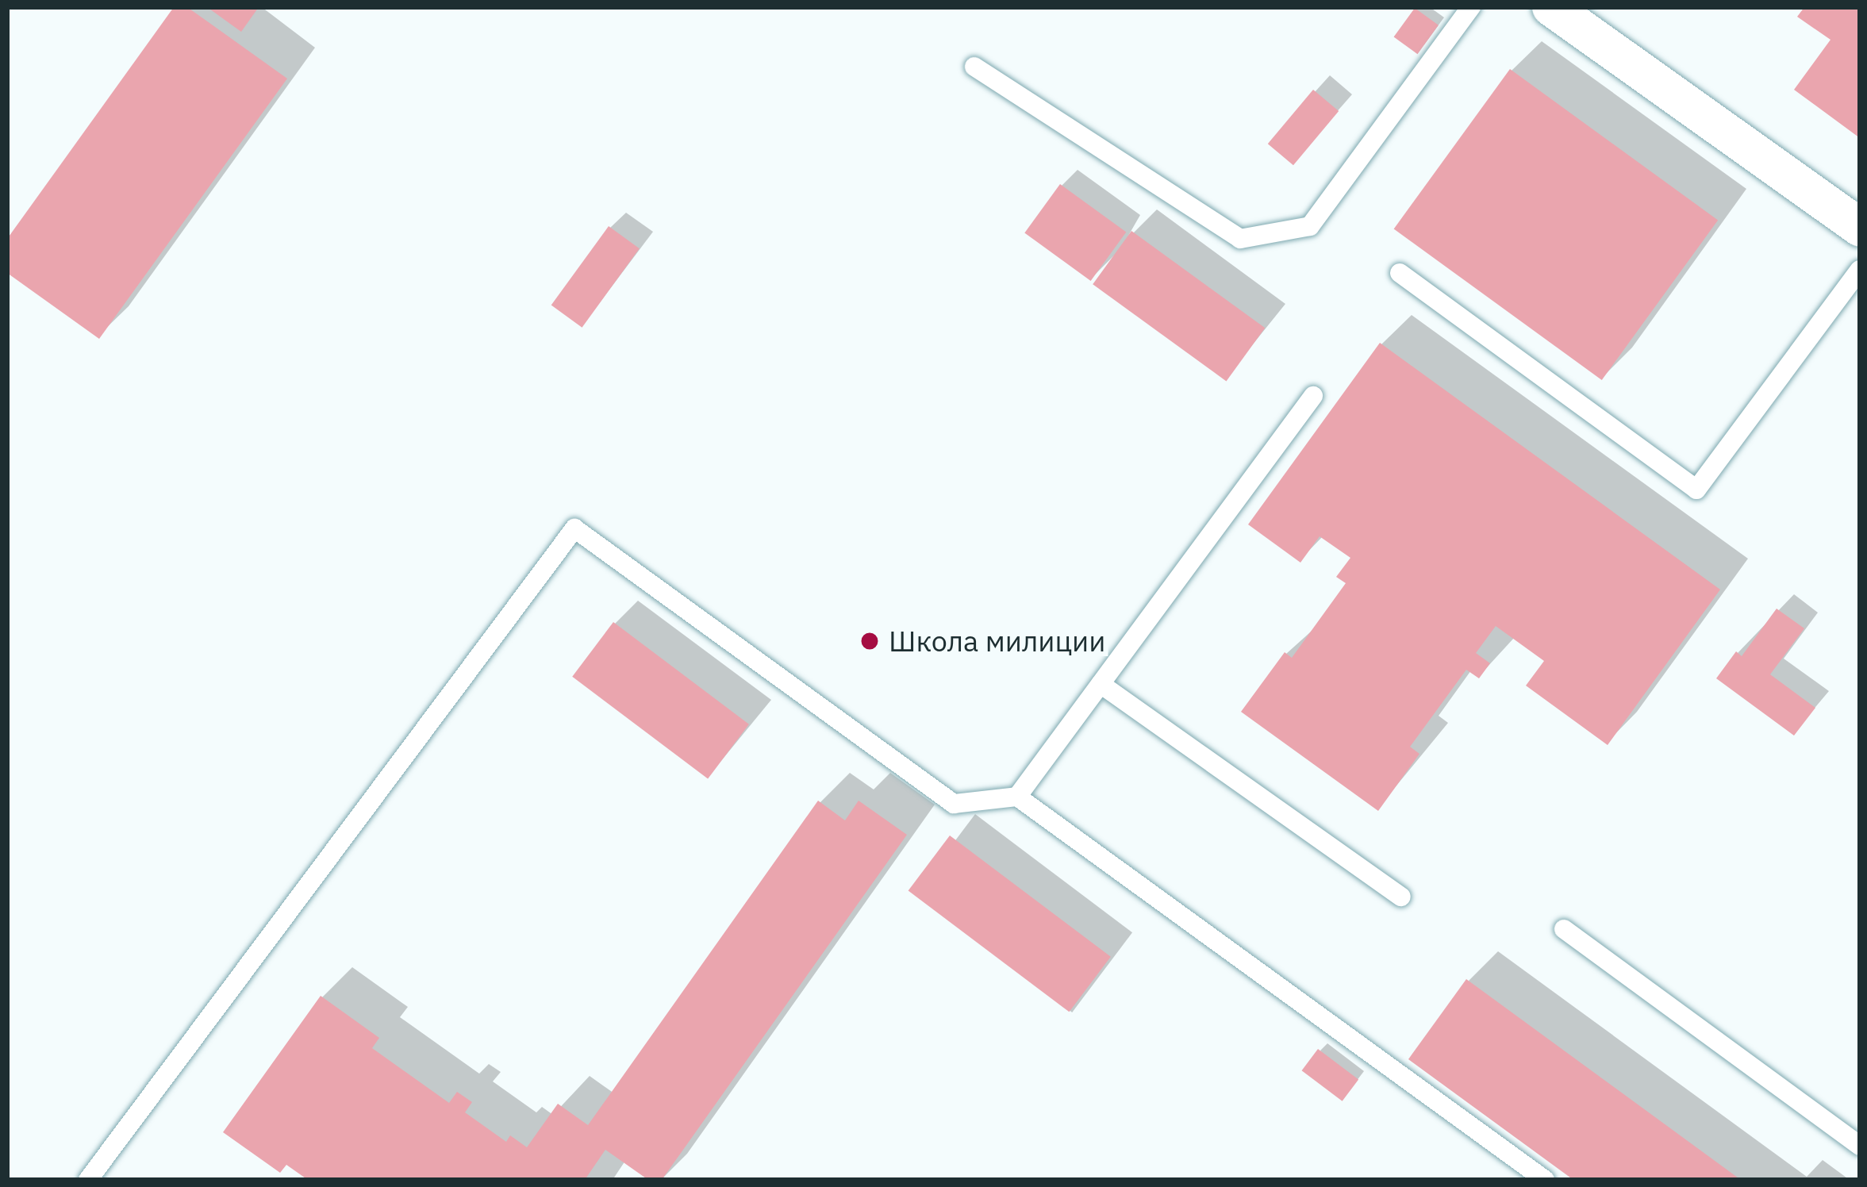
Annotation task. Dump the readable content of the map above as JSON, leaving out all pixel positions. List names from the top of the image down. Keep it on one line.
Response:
{"places":["Школа милиции"]}
